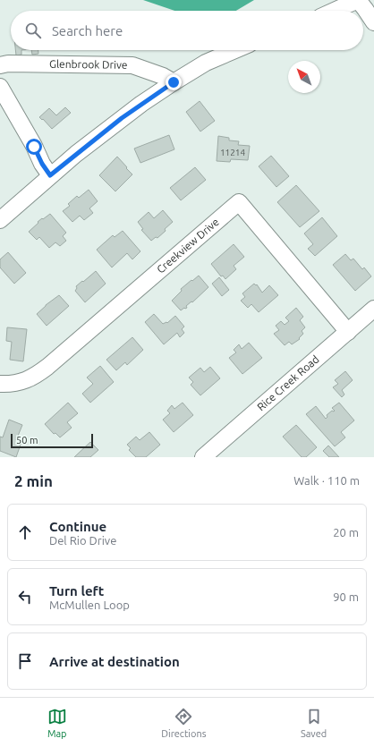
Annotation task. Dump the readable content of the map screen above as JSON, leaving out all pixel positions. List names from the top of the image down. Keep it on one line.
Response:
{"streets":{"street":["Glenbrook Drive","Creekview Drive","Rice Creek Road"]},"crossings":[["Creekview Drive","Rice Creek Road"]],"house_numbers":["11214"],"scale_bar":"50 m","north":"top left","page":{"search":"Search here","scale":"50 m","heading":["2 min","Walk · 110 m"],"list":[["Continue","Del Rio Drive","20 m"],["Turn left","McMullen Loop","90 m"],"Arrive at destination"],"nav":["Map","Directions","Saved"]}}
